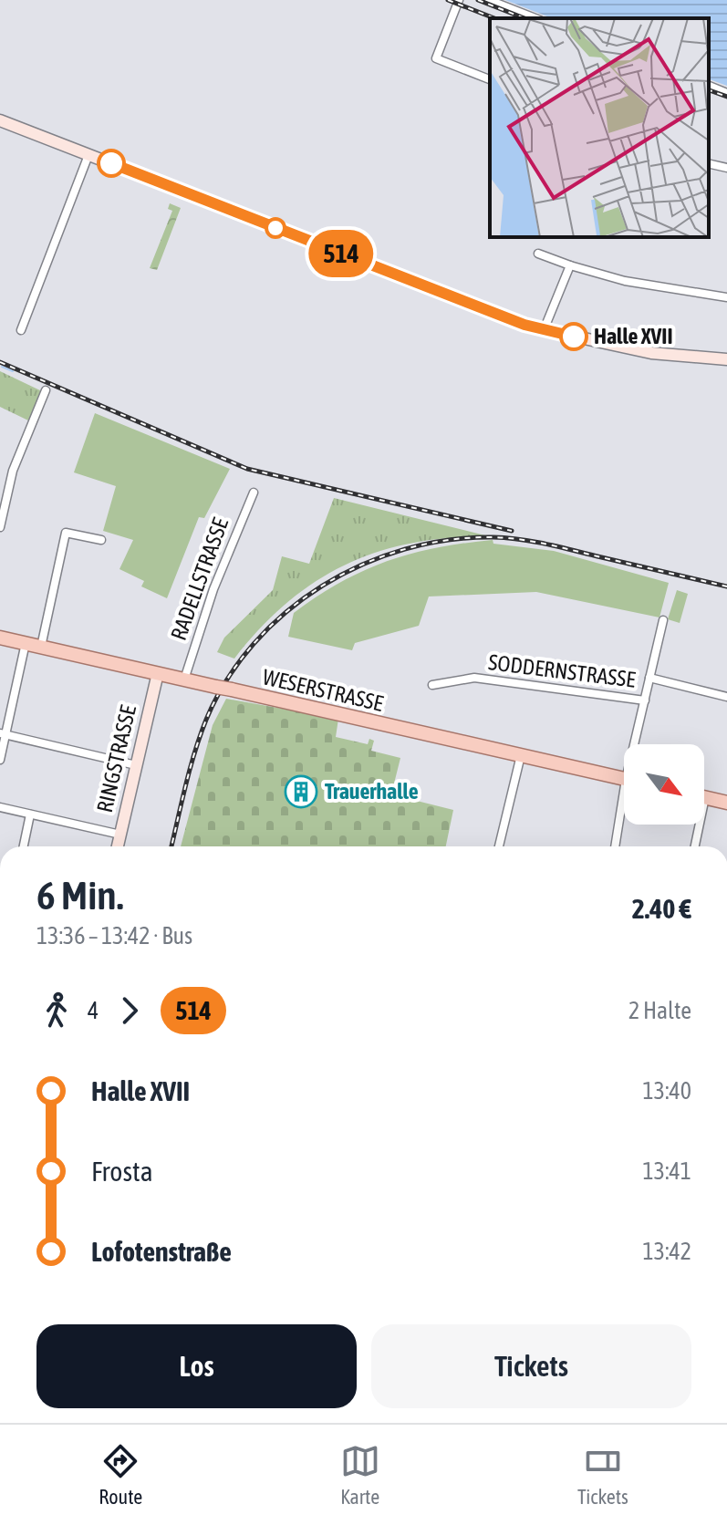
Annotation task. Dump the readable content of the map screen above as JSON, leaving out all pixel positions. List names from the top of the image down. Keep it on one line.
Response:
{"streets":{"main road":["WESERSTRASSE"],"street":["RADELLSTRASSE","SODDERNSTRASSE","RINGSTRASSE"]},"crossings":[["RADELLSTRASSE","WESERSTRASSE"],["WESERSTRASSE","RINGSTRASSE"]],"places":{"other":["Halle XVII"],"building":["Trauerhalle"]},"lines":["bus line 514"],"north":"bottom right","page":{"on_map":"514","heading":["6 Min.","13:36 – 13:42 · Bus","2.40 €"],"legs":["4","514","2 Halte"],"list":[{"name":"Halle XVII","value":"13:40"},{"name":"Frosta","value":"13:41"},{"name":"Lofotenstraße","value":"13:42"}],"buttons":["Los","Tickets"],"tabs":["Route","Karte","Tickets"]}}
